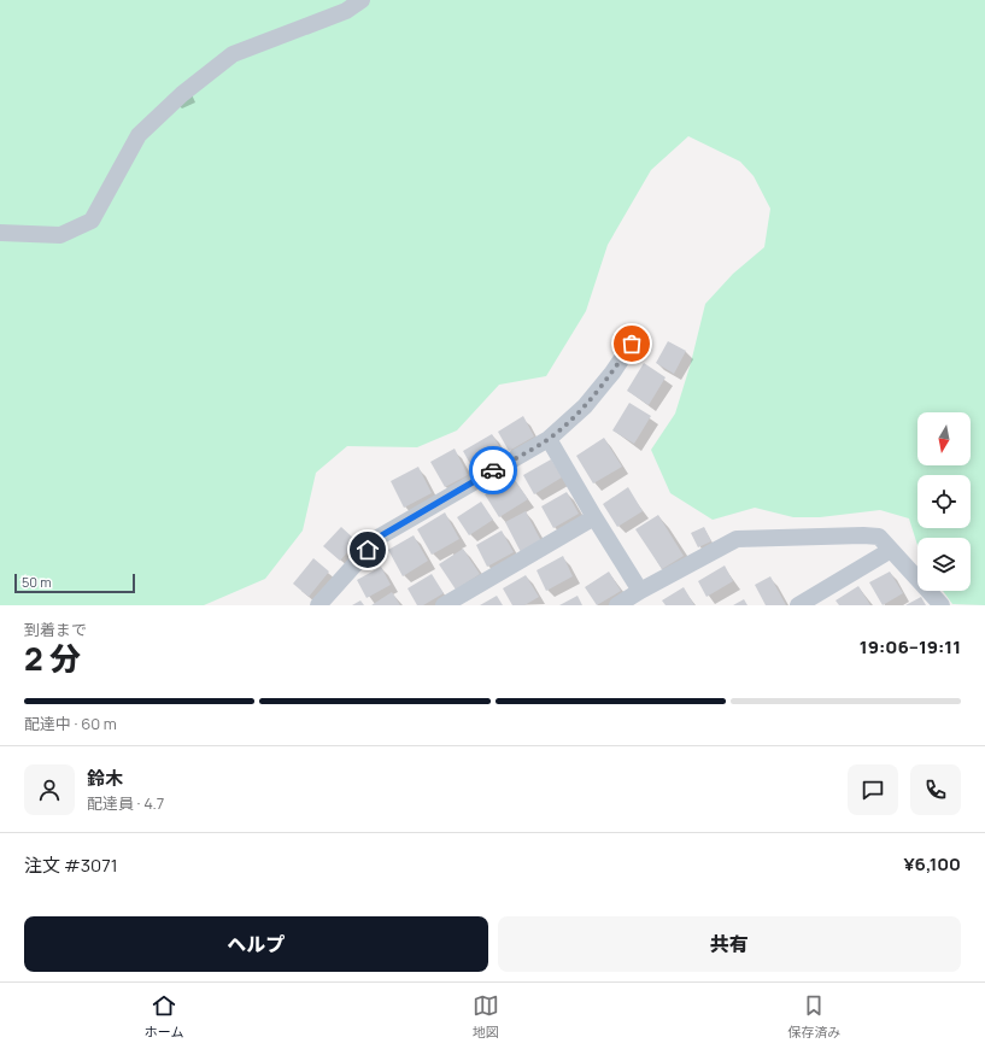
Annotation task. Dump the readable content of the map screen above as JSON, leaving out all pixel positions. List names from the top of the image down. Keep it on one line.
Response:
{"scale_bar":"50 m","north":"bottom","page":{"scale":"50 m","heading":["2 分","到着まで","19:06–19:11"],"panel":["鈴木","配達員 · 4.7","注文 #3071","¥6,100"],"bar":"配達中 · 60 m","buttons":["ヘルプ","共有"],"tabs":["ホーム","地図","保存済み"]}}
